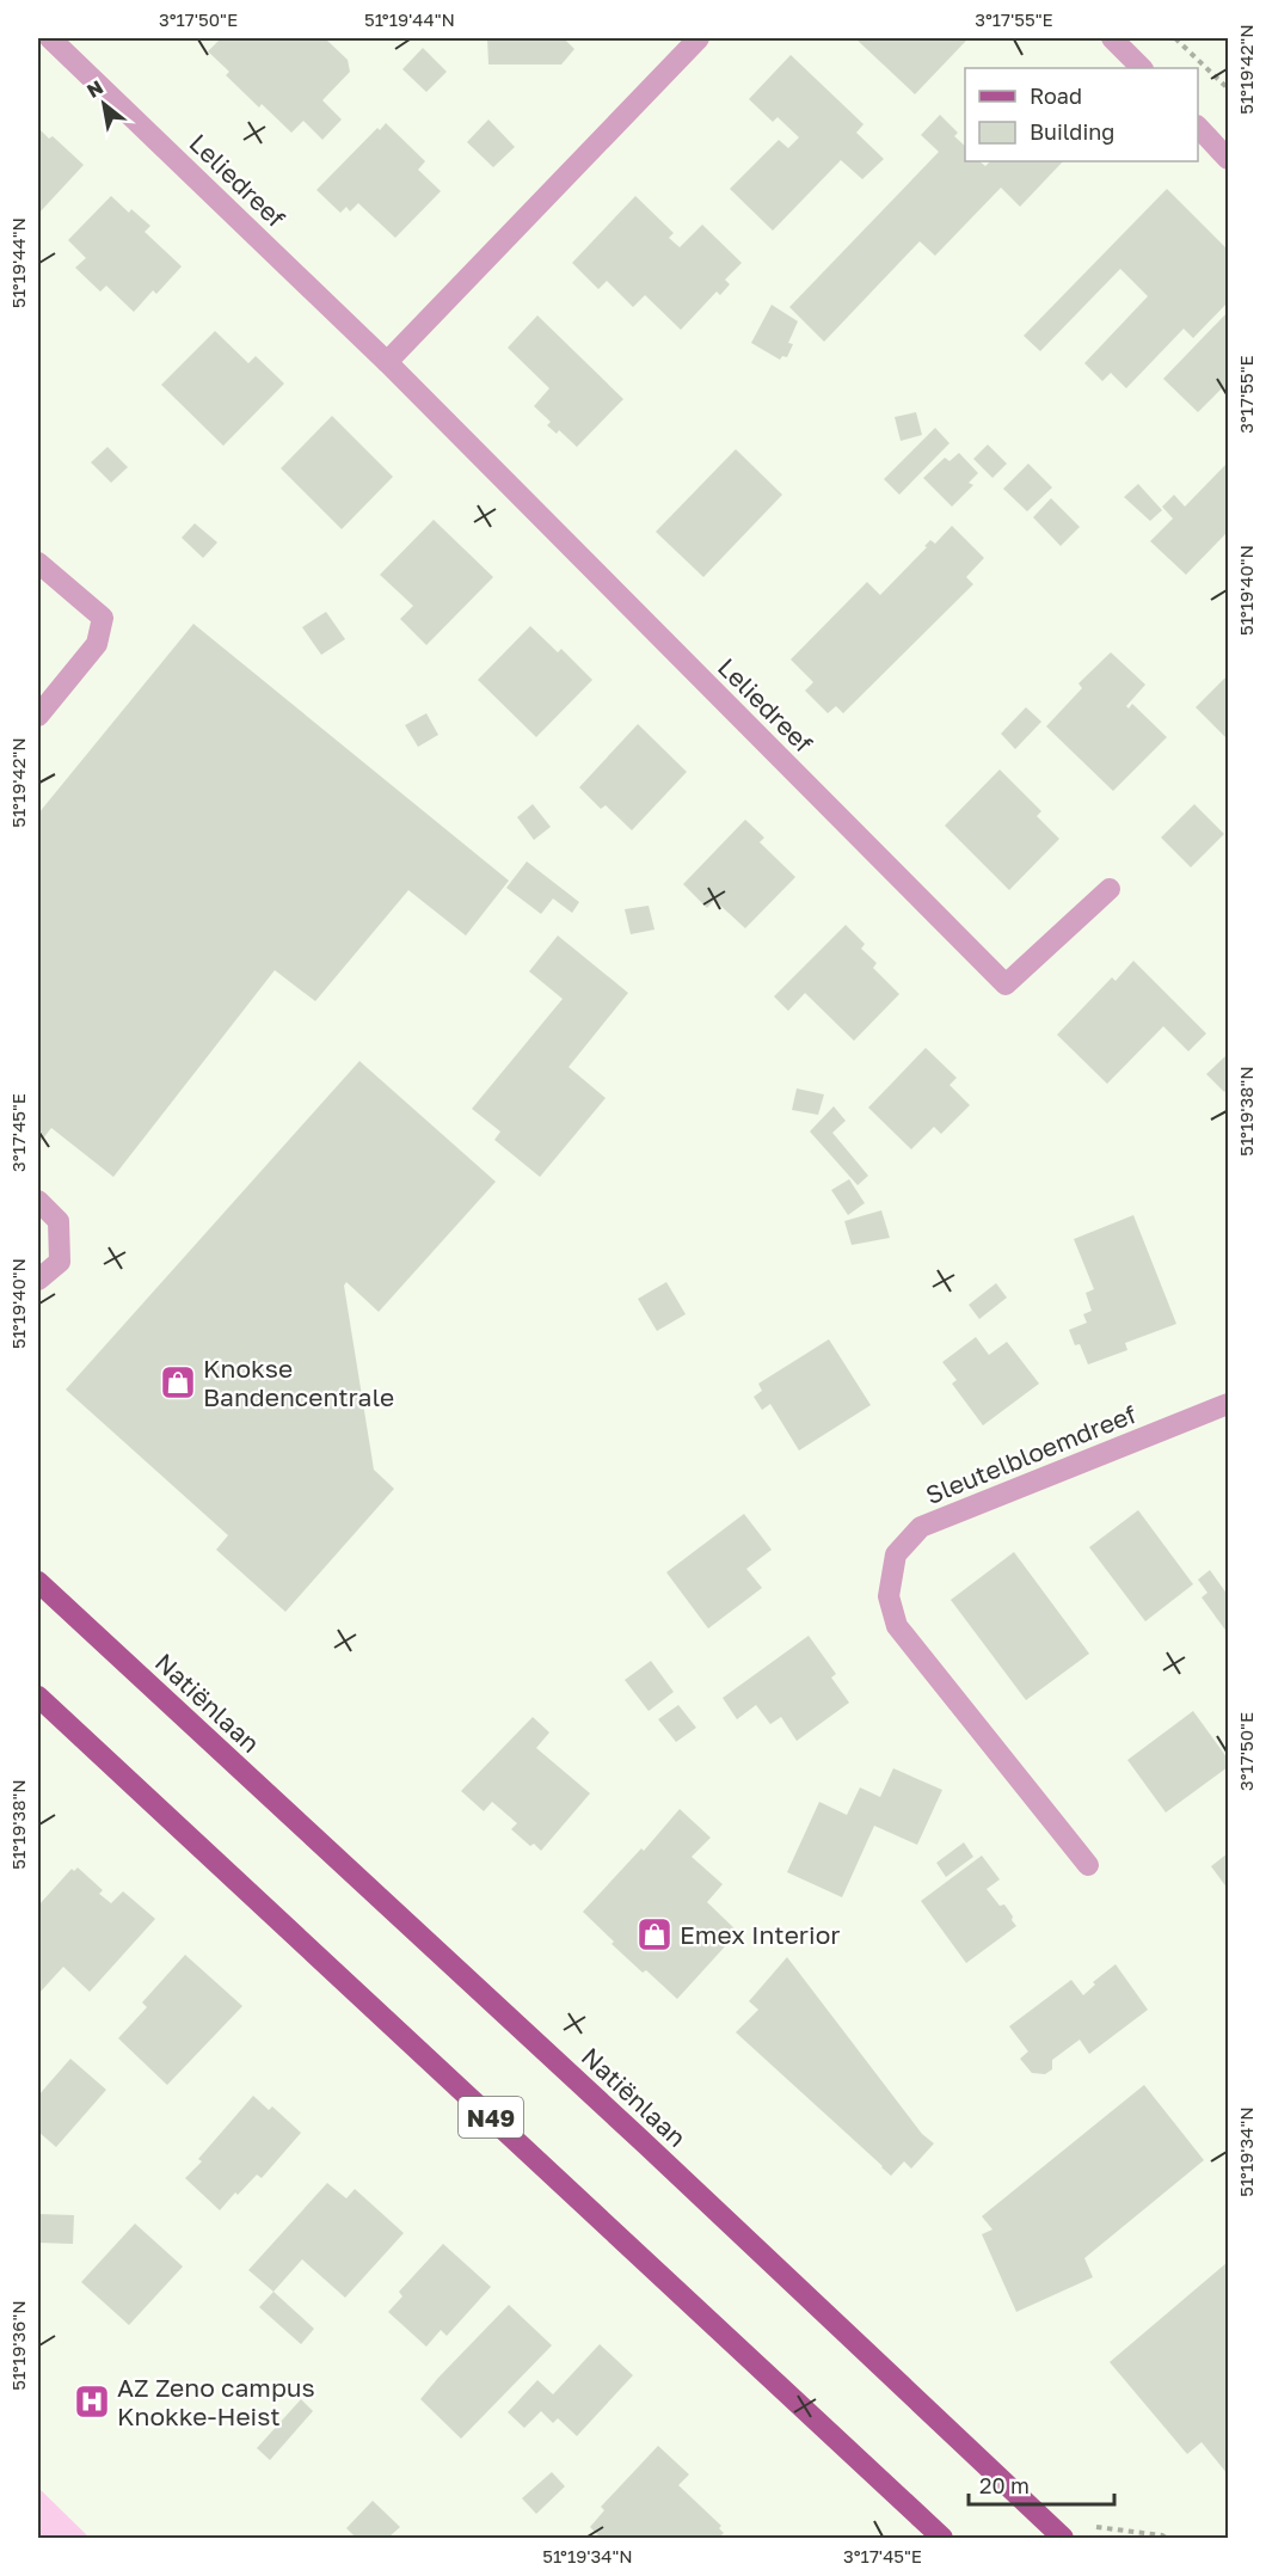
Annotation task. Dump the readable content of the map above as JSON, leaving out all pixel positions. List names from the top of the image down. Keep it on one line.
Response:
{"streets":{"main road":["Natiënlaan","N49"],"street":["Leliedreef","Sleutelbloemdreef"]},"places":{"shop":["Knokse Bandencentrale","Emex Interior"],"hospital":["AZ Zeno campus Knokke-Heist"]},"legend":["Road","Building"],"scale_bar":"20 m","north":"top left","coordinates":["3°17'50\"E","51°19'44\"N","3°17'55\"E","51°19'42\"N","51°19'40\"N","51°19'38\"N","3°17'45\"E","51°19'34\"N","51°19'36\"N"]}
